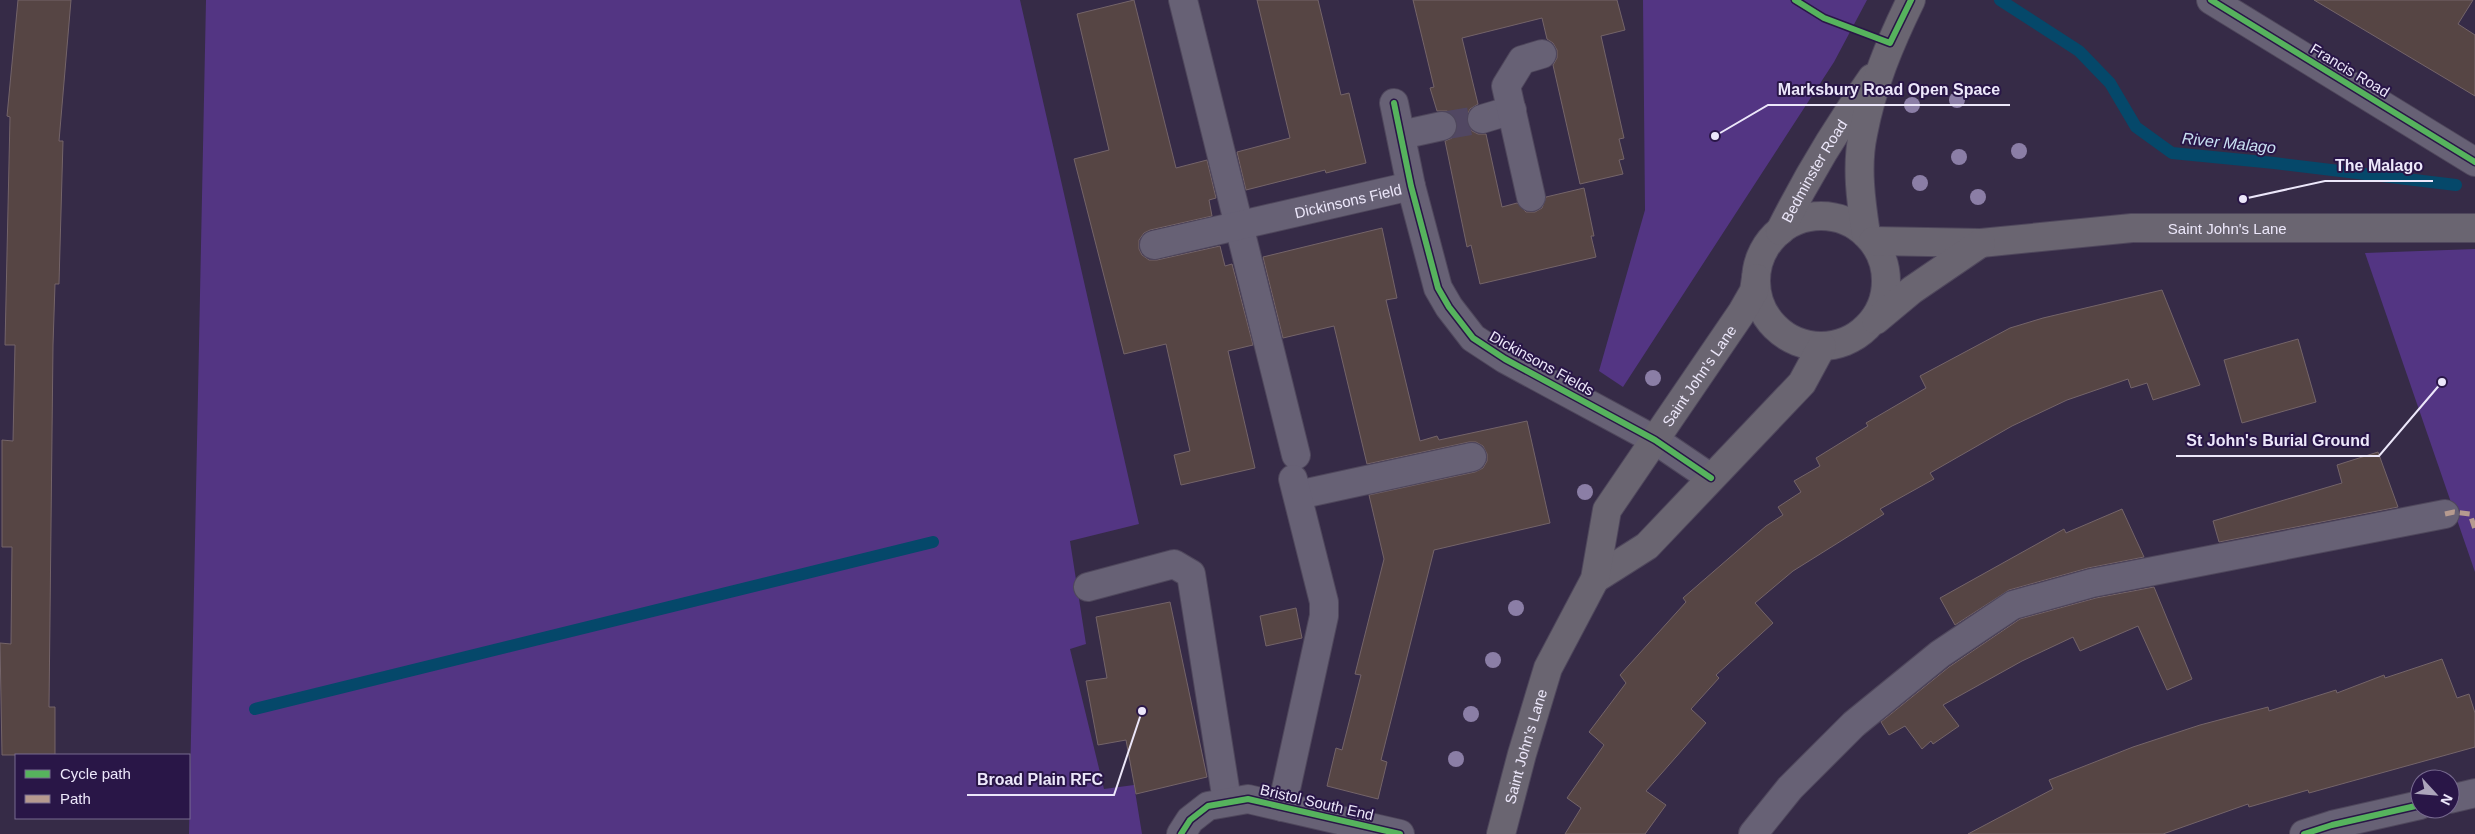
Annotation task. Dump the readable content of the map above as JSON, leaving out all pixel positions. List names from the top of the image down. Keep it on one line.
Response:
{"streets":{"main road":["Bedminster Road","Saint John's Lane"],"street":["Francis Road","Dickinsons Field","Dickinsons Fields","Bristol South End"]},"crossings":[["Bedminster Road","Saint John's Lane"],["Dickinsons Field","Dickinsons Fields"],["Saint John's Lane","Dickinsons Fields"]],"water":["River Malago"],"places":["Marksbury Road Open Space","The Malago","St John's Burial Ground","Broad Plain RFC"],"legend":["Cycle path","Path"],"north":"bottom right"}
